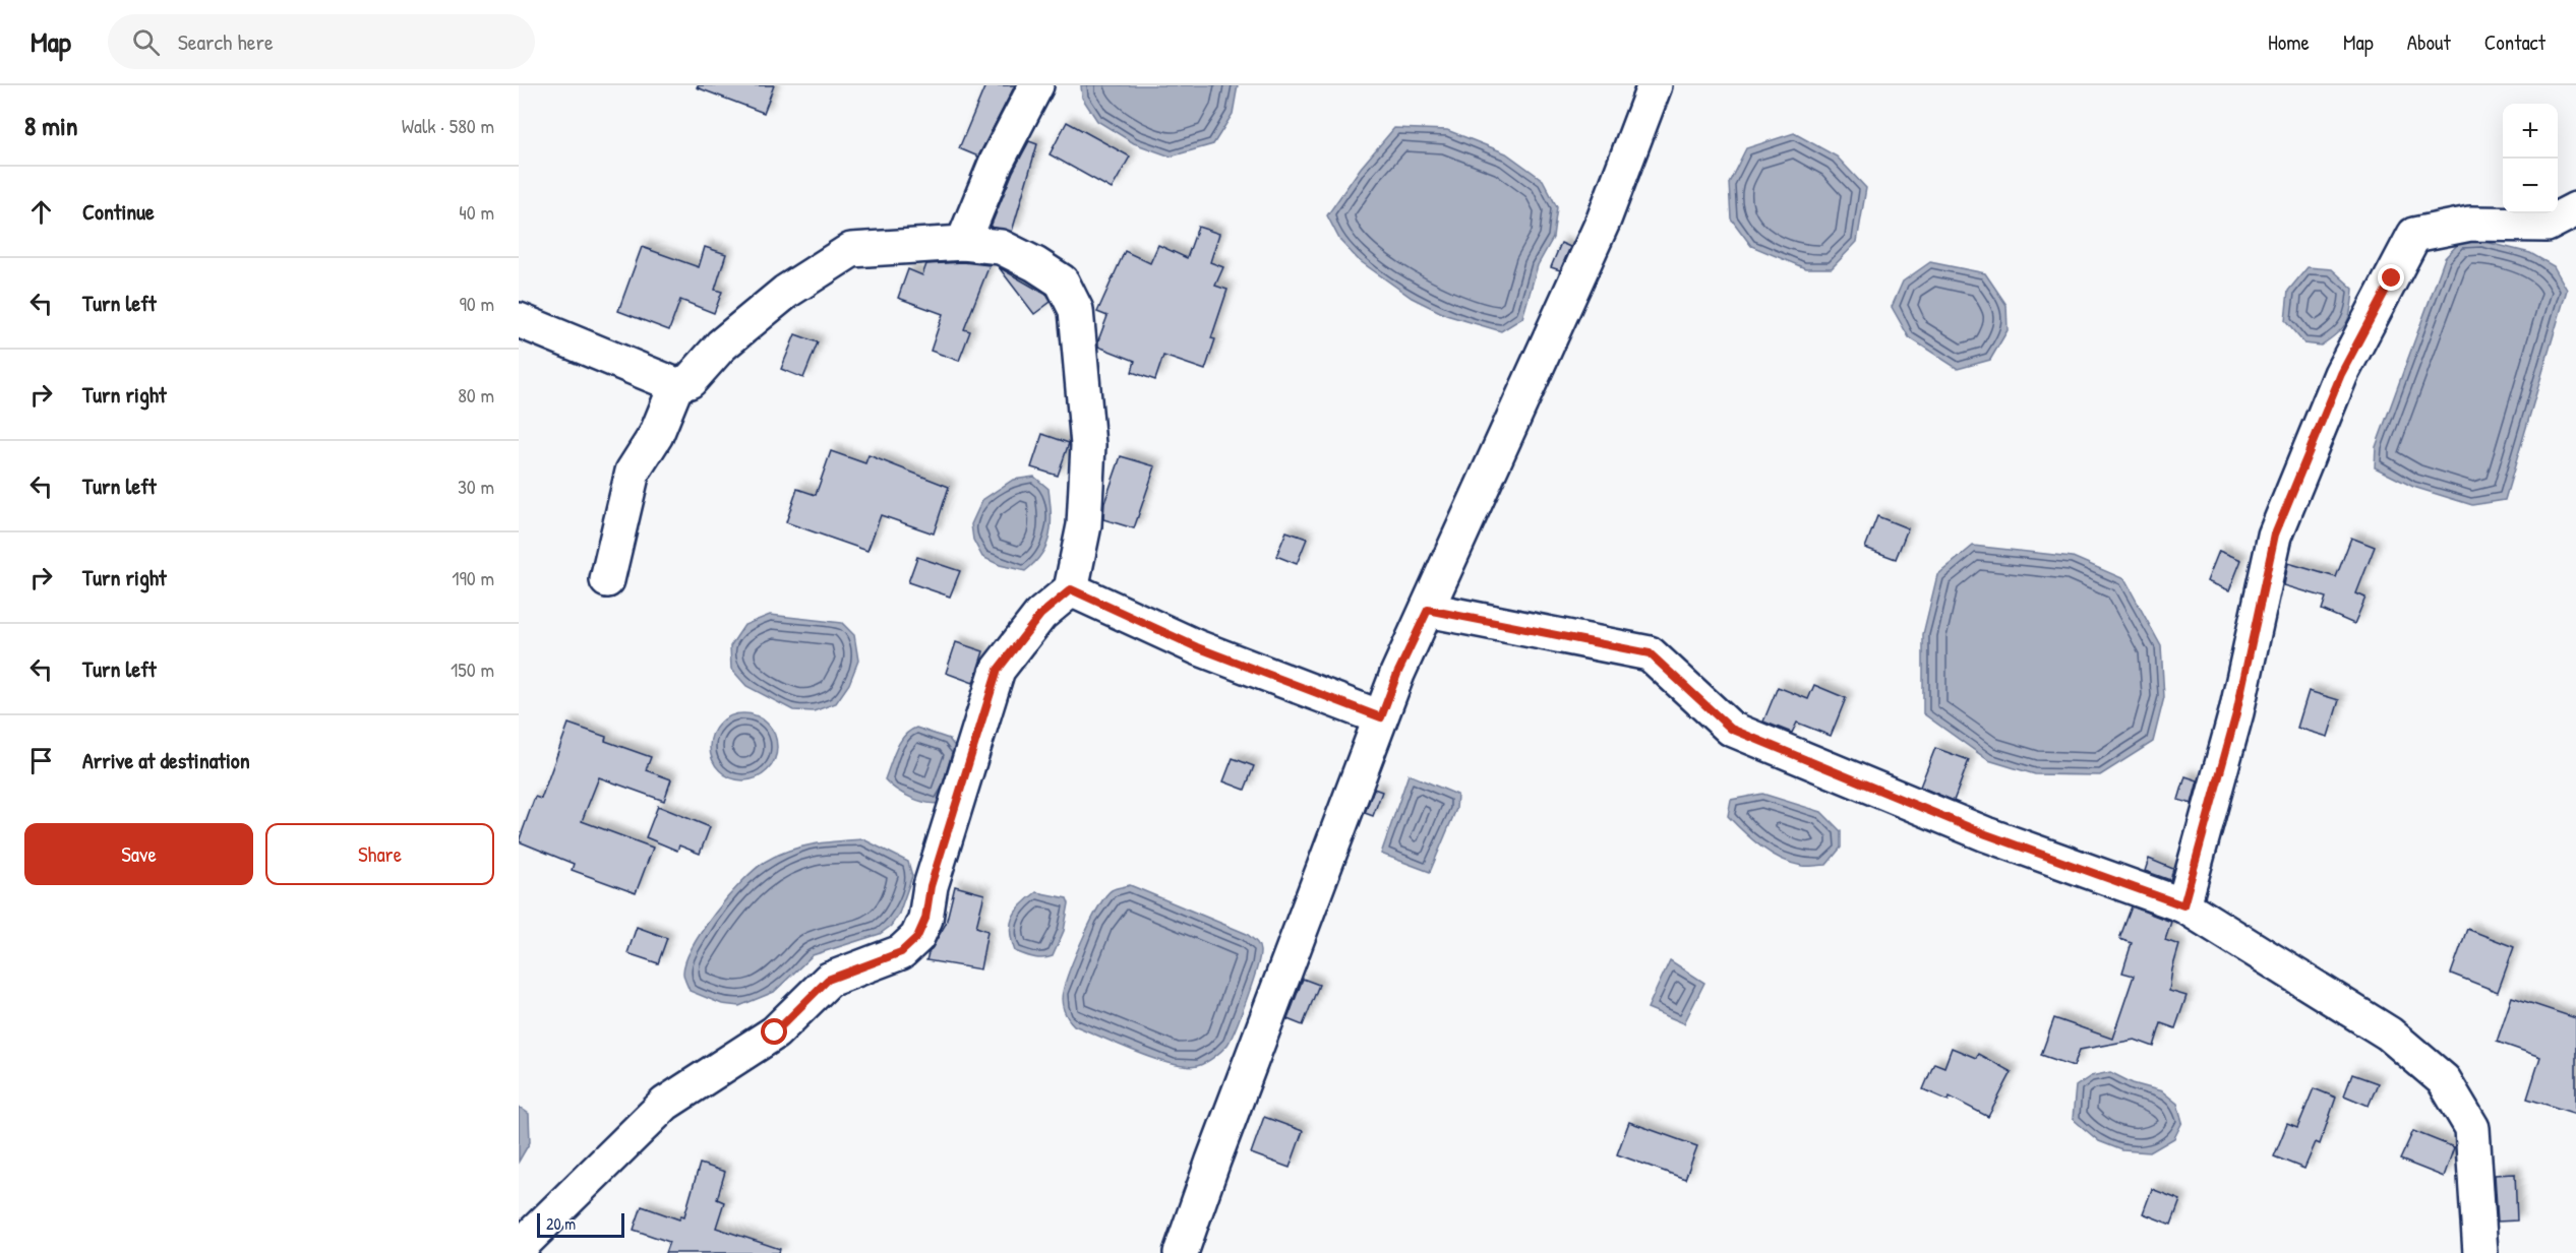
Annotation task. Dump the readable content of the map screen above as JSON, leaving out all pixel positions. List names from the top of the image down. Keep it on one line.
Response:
{"scale_bar":"20 m","page":{"header":"Map","search":"Search here","nav":["Home","Map","About","Contact"],"heading":["8 min","Walk · 580 m"],"map_buttons":["+","−"],"list":[["Continue","40 m"],["Turn left","90 m"],["Turn right","80 m"],["Turn left","30 m"],["Turn right","190 m"],["Turn left","150 m"],"Arrive at destination"],"buttons":["Save","Share"],"scale":"20 m"}}
